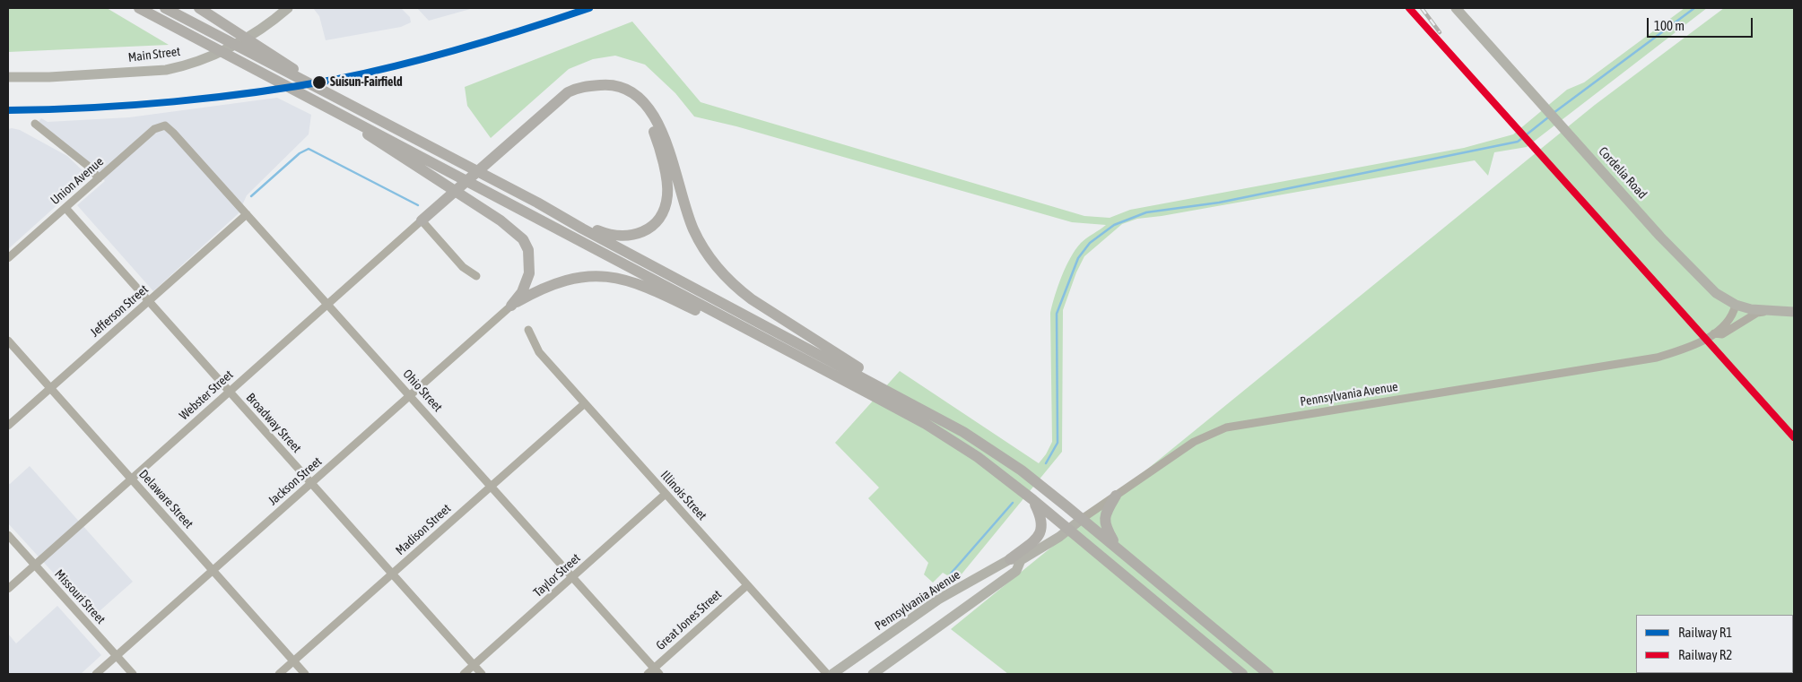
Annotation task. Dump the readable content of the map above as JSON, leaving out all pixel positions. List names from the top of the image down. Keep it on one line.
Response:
{"streets":{"main road":["Main Street","Cordelia Road","Pennsylvania Avenue"],"street":["Union Avenue","Jefferson Street","Ohio Street","Webster Street","Broadway Street","Jackson Street","Illinois Street","Delaware Street","Madison Street","Taylor Street","Missouri Street","Great Jones Street"]},"crossings":[["Cordelia Road","Pennsylvania Avenue"],["Union Avenue","Ohio Street"],["Union Avenue","Broadway Street"],["Jefferson Street","Ohio Street"],["Jefferson Street","Broadway Street"],["Jefferson Street","Delaware Street"],["Ohio Street","Webster Street"],["Ohio Street","Jackson Street"],["Ohio Street","Madison Street"],["Ohio Street","Taylor Street"],["Ohio Street","Great Jones Street"],["Webster Street","Broadway Street"],["Webster Street","Delaware Street"],["Webster Street","Missouri Street"],["Broadway Street","Jackson Street"],["Broadway Street","Madison Street"],["Broadway Street","Taylor Street"],["Jackson Street","Delaware Street"],["Jackson Street","Missouri Street"],["Illinois Street","Madison Street"],["Illinois Street","Taylor Street"],["Illinois Street","Great Jones Street"],["Delaware Street","Madison Street"]],"places":["Suisun-Fairfield"],"lines":["rail line R1","rail line R2"],"legend":["Railway R1","Railway R2"],"scale_bar":"100 m"}
